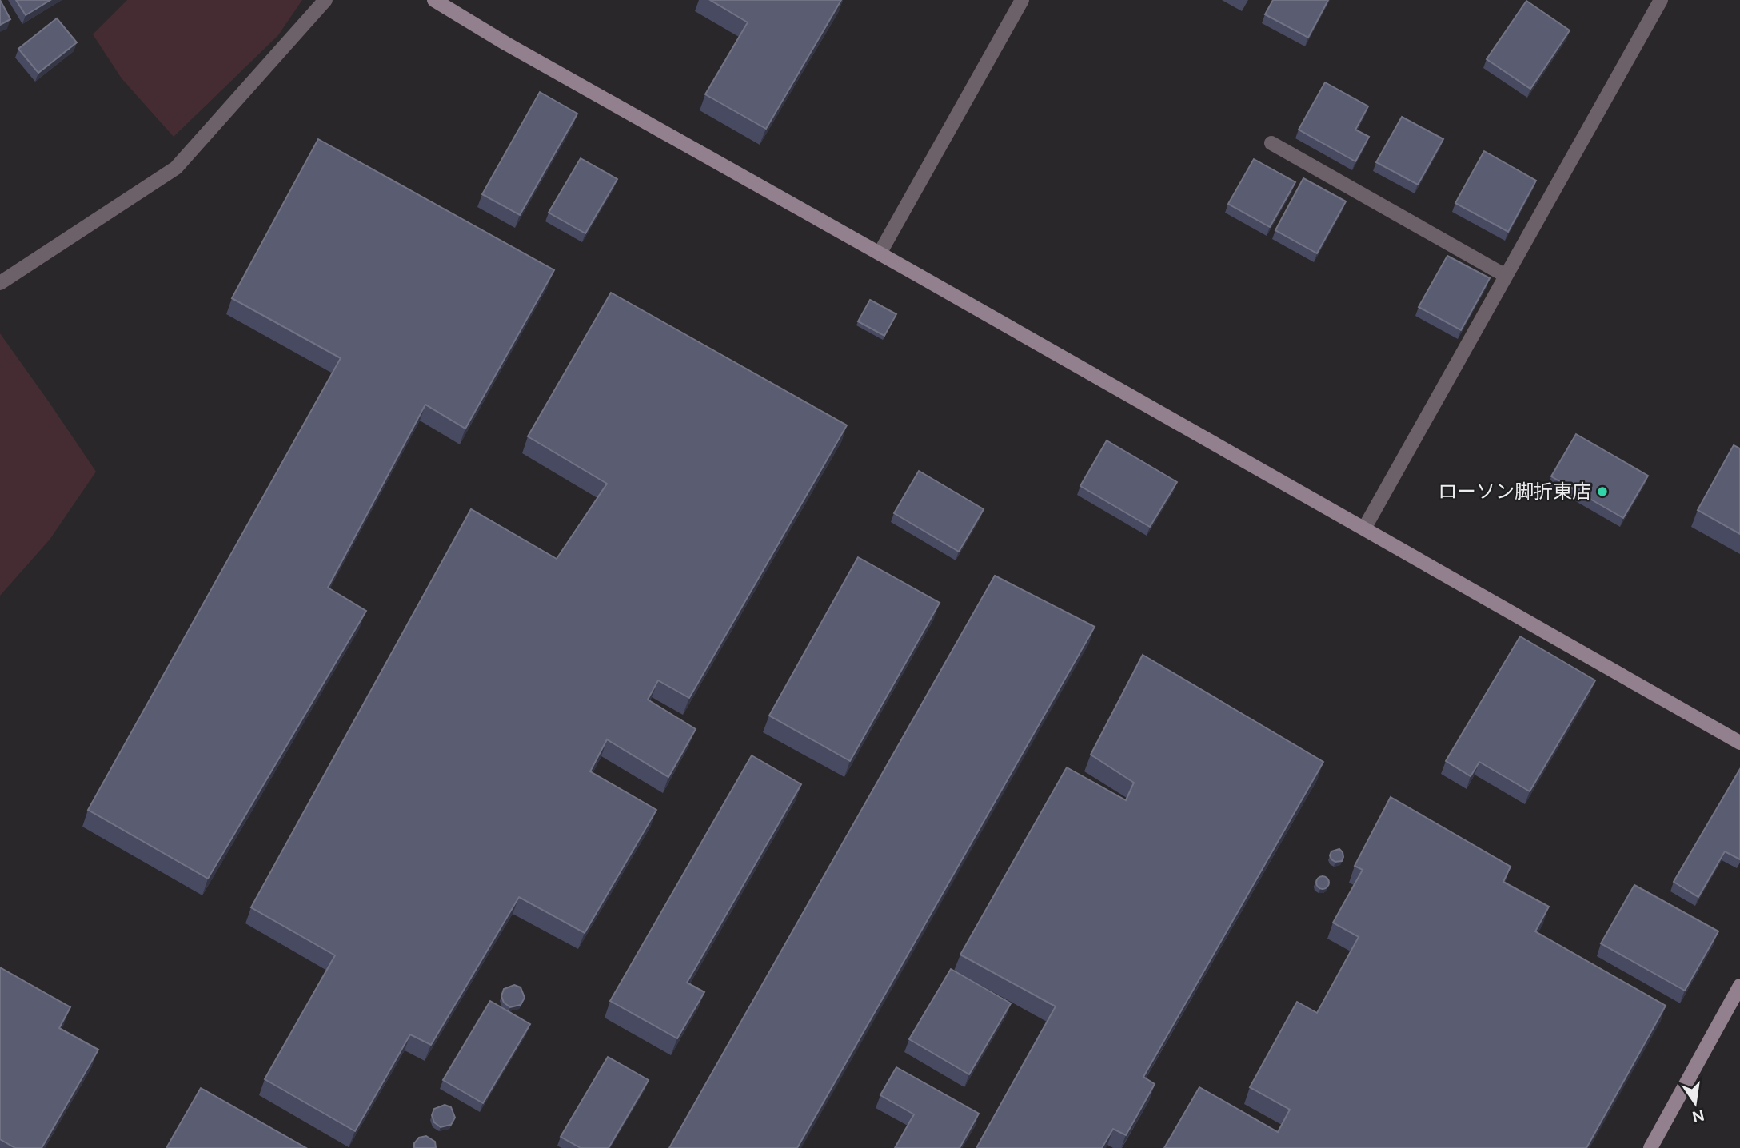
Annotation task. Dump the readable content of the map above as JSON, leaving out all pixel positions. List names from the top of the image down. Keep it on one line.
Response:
{"places":["ローソン脚折東店"],"north":"bottom"}
